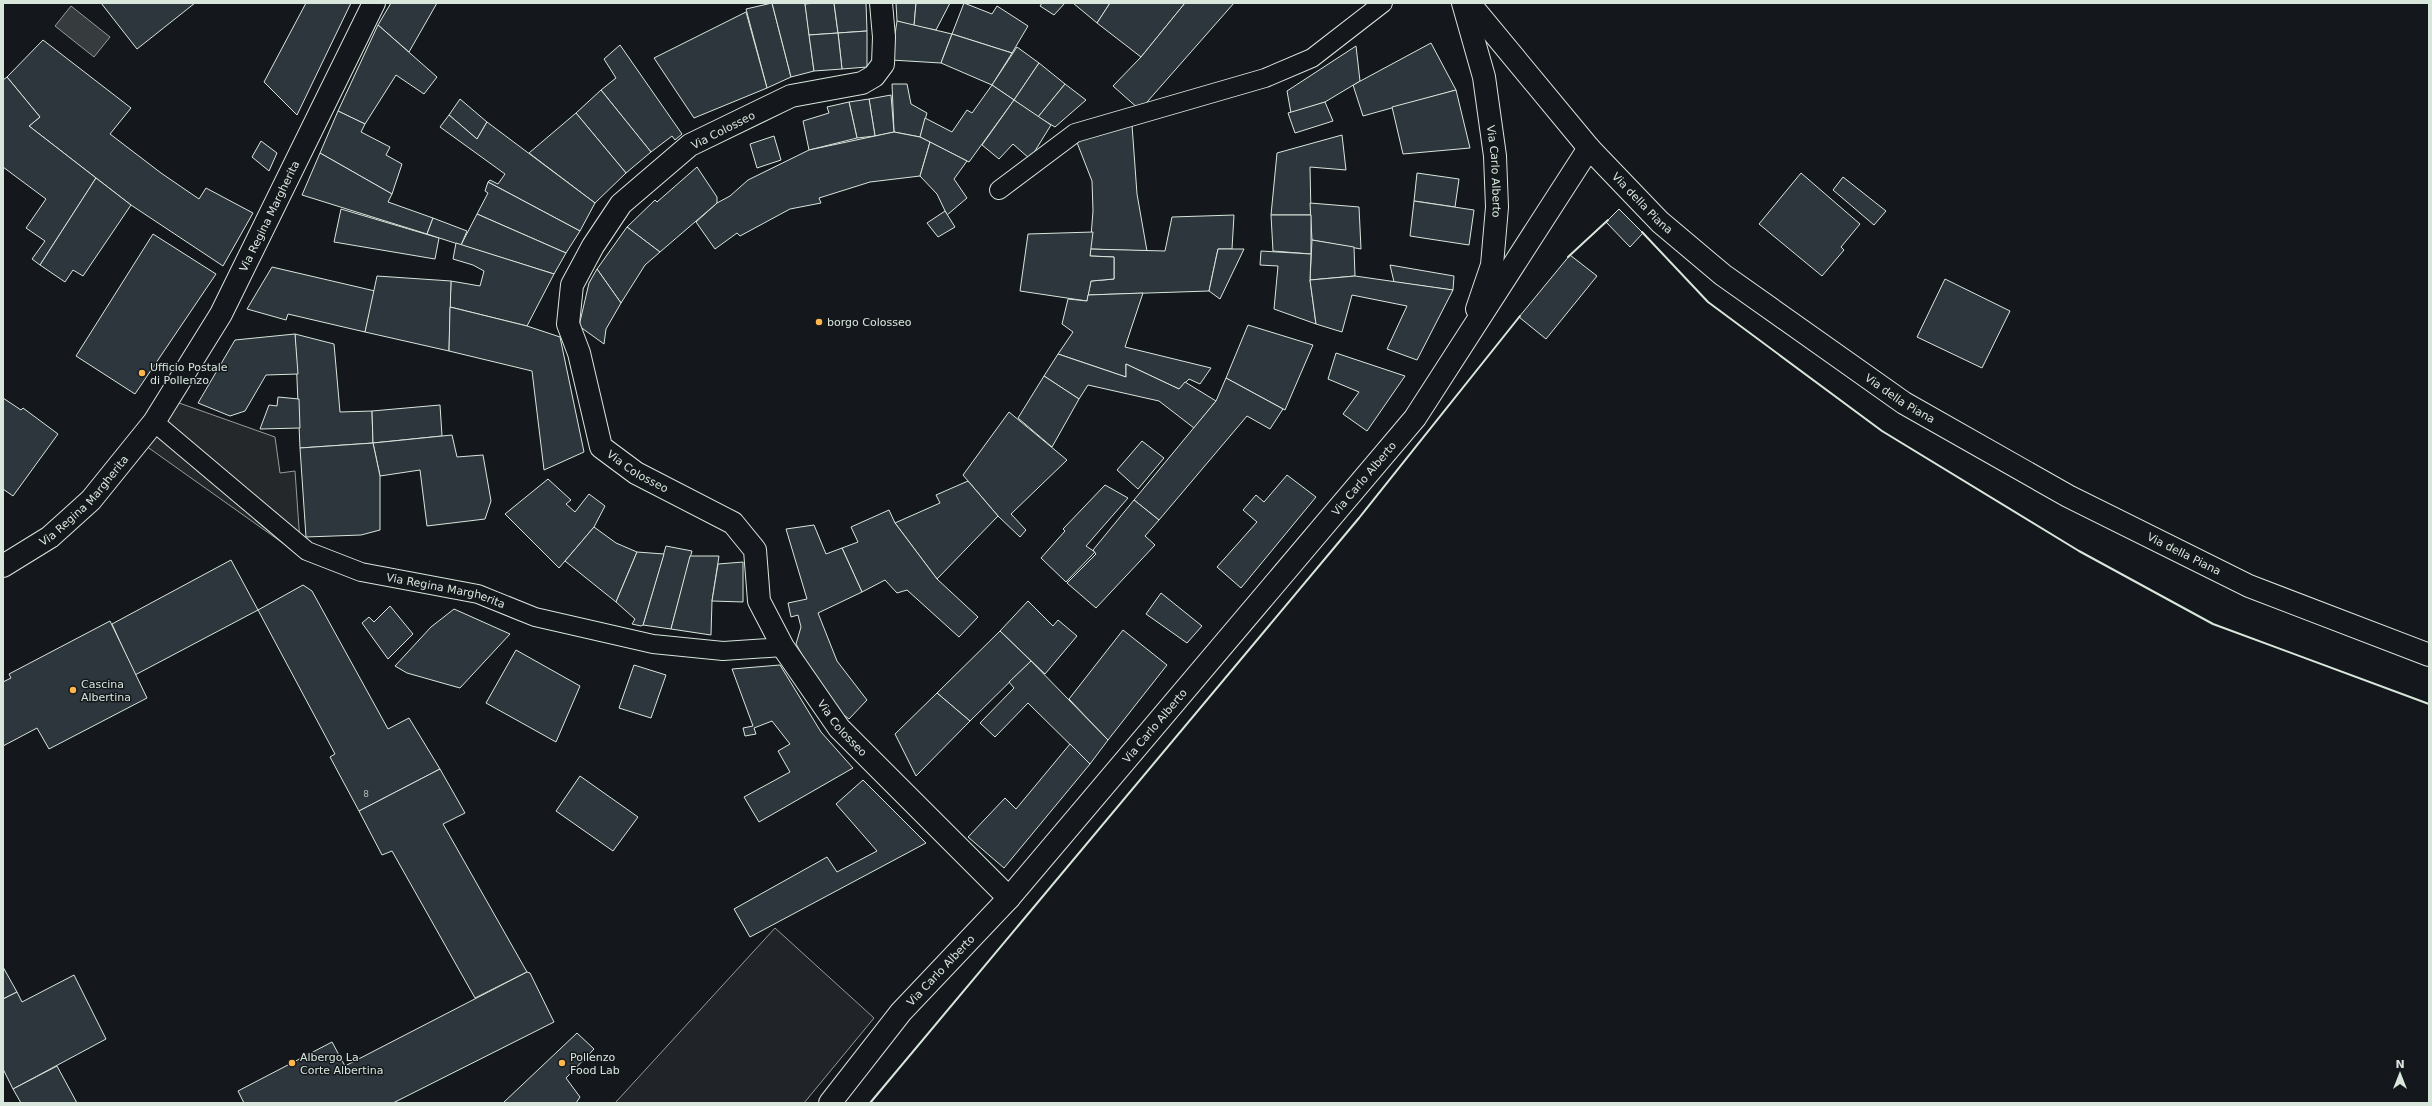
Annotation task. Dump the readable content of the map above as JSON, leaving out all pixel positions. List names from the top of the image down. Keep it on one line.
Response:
{"streets":{"street":["Via Colosseo","Via Carlo Alberto","Via della Piana","Via Regina Margherita"]},"crossings":[["Via Colosseo","Via Carlo Alberto"],["Via Colosseo","Via Regina Margherita"],["Via Carlo Alberto","Via della Piana"]],"places":["borgo Colosseo","Ufficio Postale di Pollenzo","Cascina Albertina","Albergo La Corte Albertina","Pollenzo Food Lab"],"house_numbers":["8"],"north":"top"}
